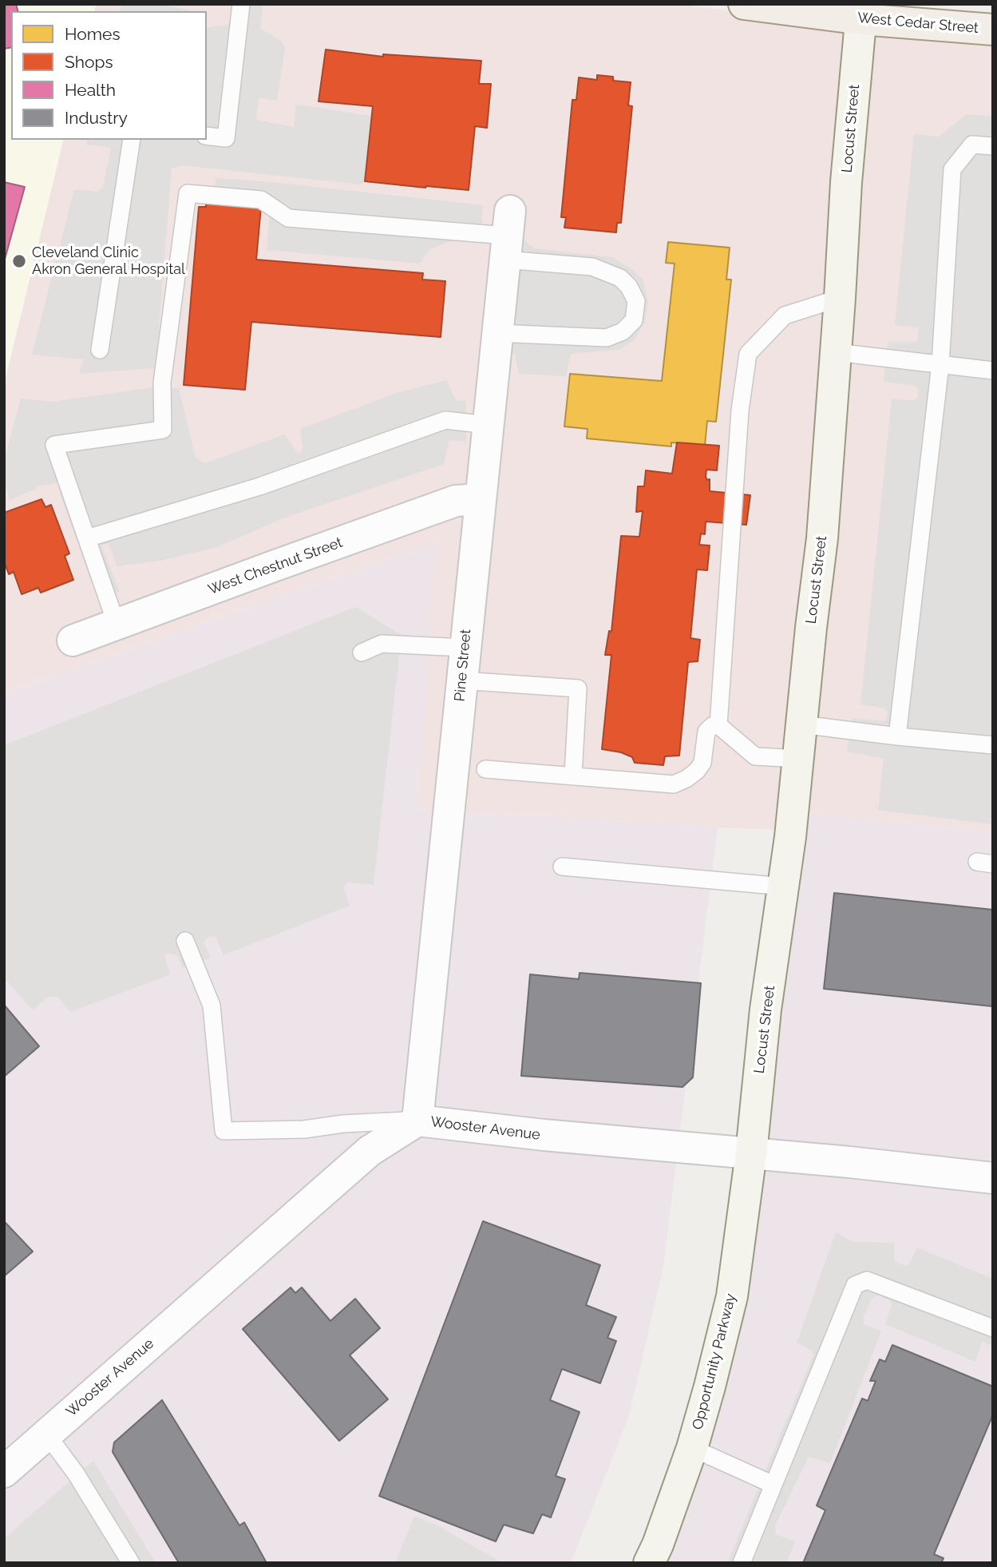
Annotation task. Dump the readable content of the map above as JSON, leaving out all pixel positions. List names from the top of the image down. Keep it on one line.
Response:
{"streets":{"main road":["West Cedar Street","Locust Street","Opportunity Parkway"],"street":["West Chestnut Street","Pine Street","Wooster Avenue"]},"crossings":[["West Cedar Street","Locust Street"],["Locust Street","Wooster Avenue"],["Locust Street","Opportunity Parkway"],["West Chestnut Street","Pine Street"],["Pine Street","Wooster Avenue"],["Wooster Avenue","Opportunity Parkway"]],"places":["Cleveland Clinic Akron General Hospital"],"legend":["Homes","Shops","Health","Industry"]}
